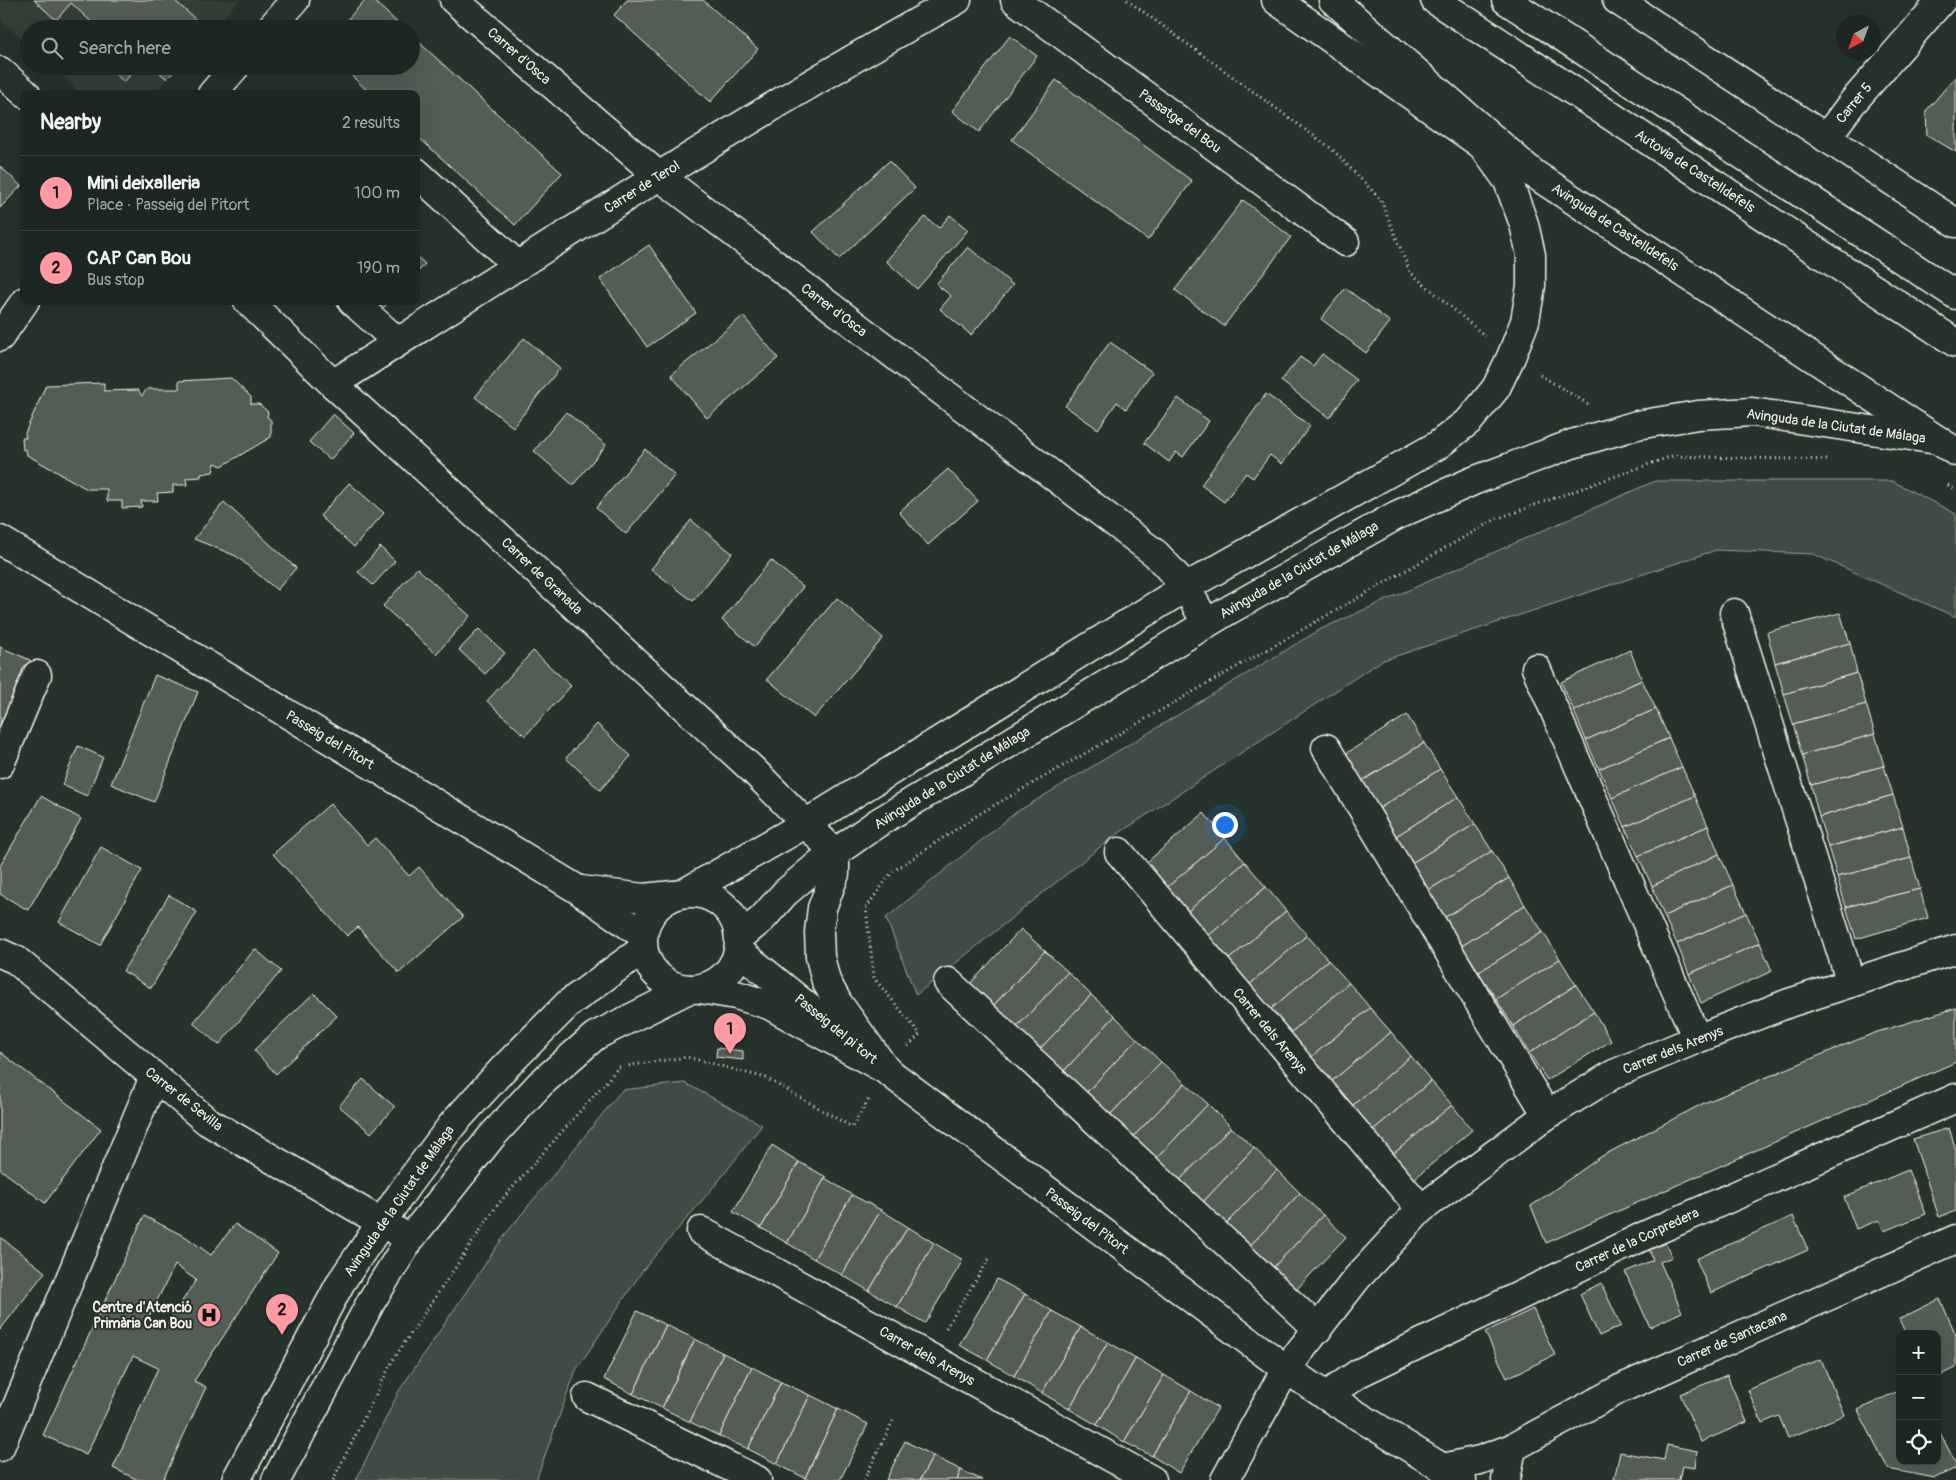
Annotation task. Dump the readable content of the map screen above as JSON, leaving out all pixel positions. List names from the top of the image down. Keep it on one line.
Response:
{"streets":{"main road":["Carrer d'Osca","Carrer 5","Passatge del Bou","Autovia de Castelldefels","Carrer de Terol","Avinguda de Castelldefels","Avinguda de la Ciutat de Málaga","Carrer de Granada","Passeig del Pitort","Passeig del pi tort","Carrer dels Arenys","Carrer de Sevilla","Carrer de la Corpredera","Carrer de Santacana"]},"crossings":[["Carrer d'Osca","Carrer de Terol"],["Carrer d'Osca","Avinguda de la Ciutat de Málaga"],["Carrer de Terol","Carrer de Granada"],["Avinguda de Castelldefels","Avinguda de la Ciutat de Málaga"],["Avinguda de la Ciutat de Málaga","Carrer de Granada"],["Avinguda de la Ciutat de Málaga","Passeig del Pitort"],["Avinguda de la Ciutat de Málaga","Passeig del pi tort"],["Avinguda de la Ciutat de Málaga","Carrer de Sevilla"],["Carrer de Granada","Passeig del pi tort"],["Passeig del Pitort","Passeig del pi tort"],["Passeig del Pitort","Carrer dels Arenys"],["Passeig del Pitort","Carrer de la Corpredera"],["Passeig del Pitort","Carrer de Santacana"]],"places":{"hospital":["Centre d'Atenció Primària Can Bou"]},"north":"bottom left","page":{"search":"Search here","heading":["Nearby","2 results"],"list":[{"mark":"1","name":"Mini deixalleria","note":"Place · Passeig del Pitort","value":"100 m"},{"mark":"2","name":"CAP Can Bou","note":"Bus stop","value":"190 m"}],"pins":["1","2"],"map_buttons":["+","−"]}}
